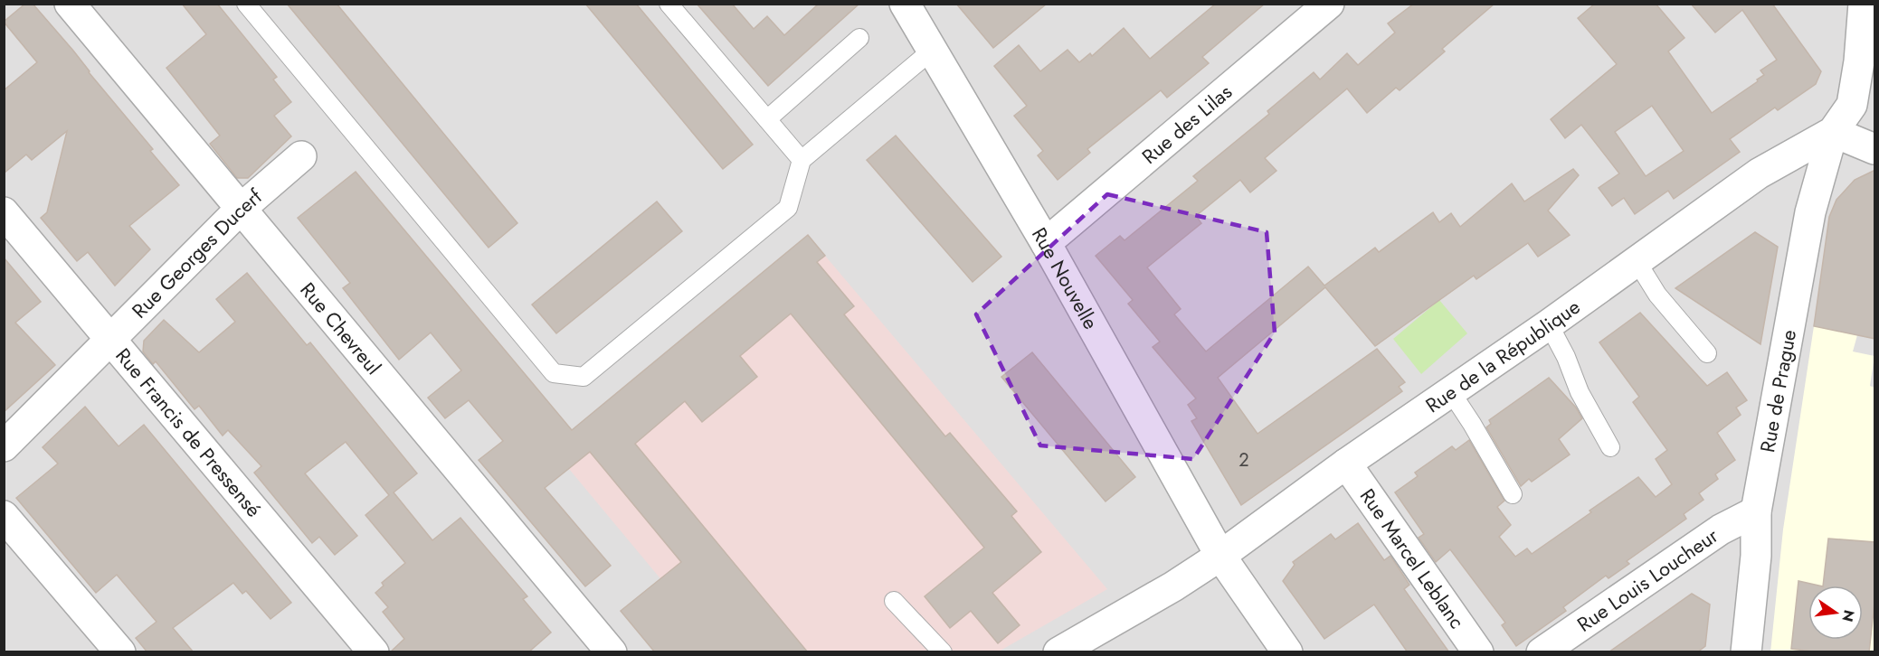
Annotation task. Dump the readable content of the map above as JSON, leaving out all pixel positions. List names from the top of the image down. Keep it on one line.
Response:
{"streets":{"street":["Rue des Lilas","Rue Georges Ducerf","Rue Nouvelle","Rue Chevreul","Rue de la République","Rue de Prague","Rue Francis de Pressensé","Rue Marcel Leblanc","Rue Louis Loucheur"]},"crossings":[["Rue des Lilas","Rue Nouvelle"],["Rue Georges Ducerf","Rue Chevreul"],["Rue Georges Ducerf","Rue Francis de Pressensé"],["Rue Nouvelle","Rue de la République"],["Rue de la République","Rue de Prague"],["Rue de la République","Rue Marcel Leblanc"],["Rue de Prague","Rue Louis Loucheur"]],"house_numbers":["2"],"north":"right"}
